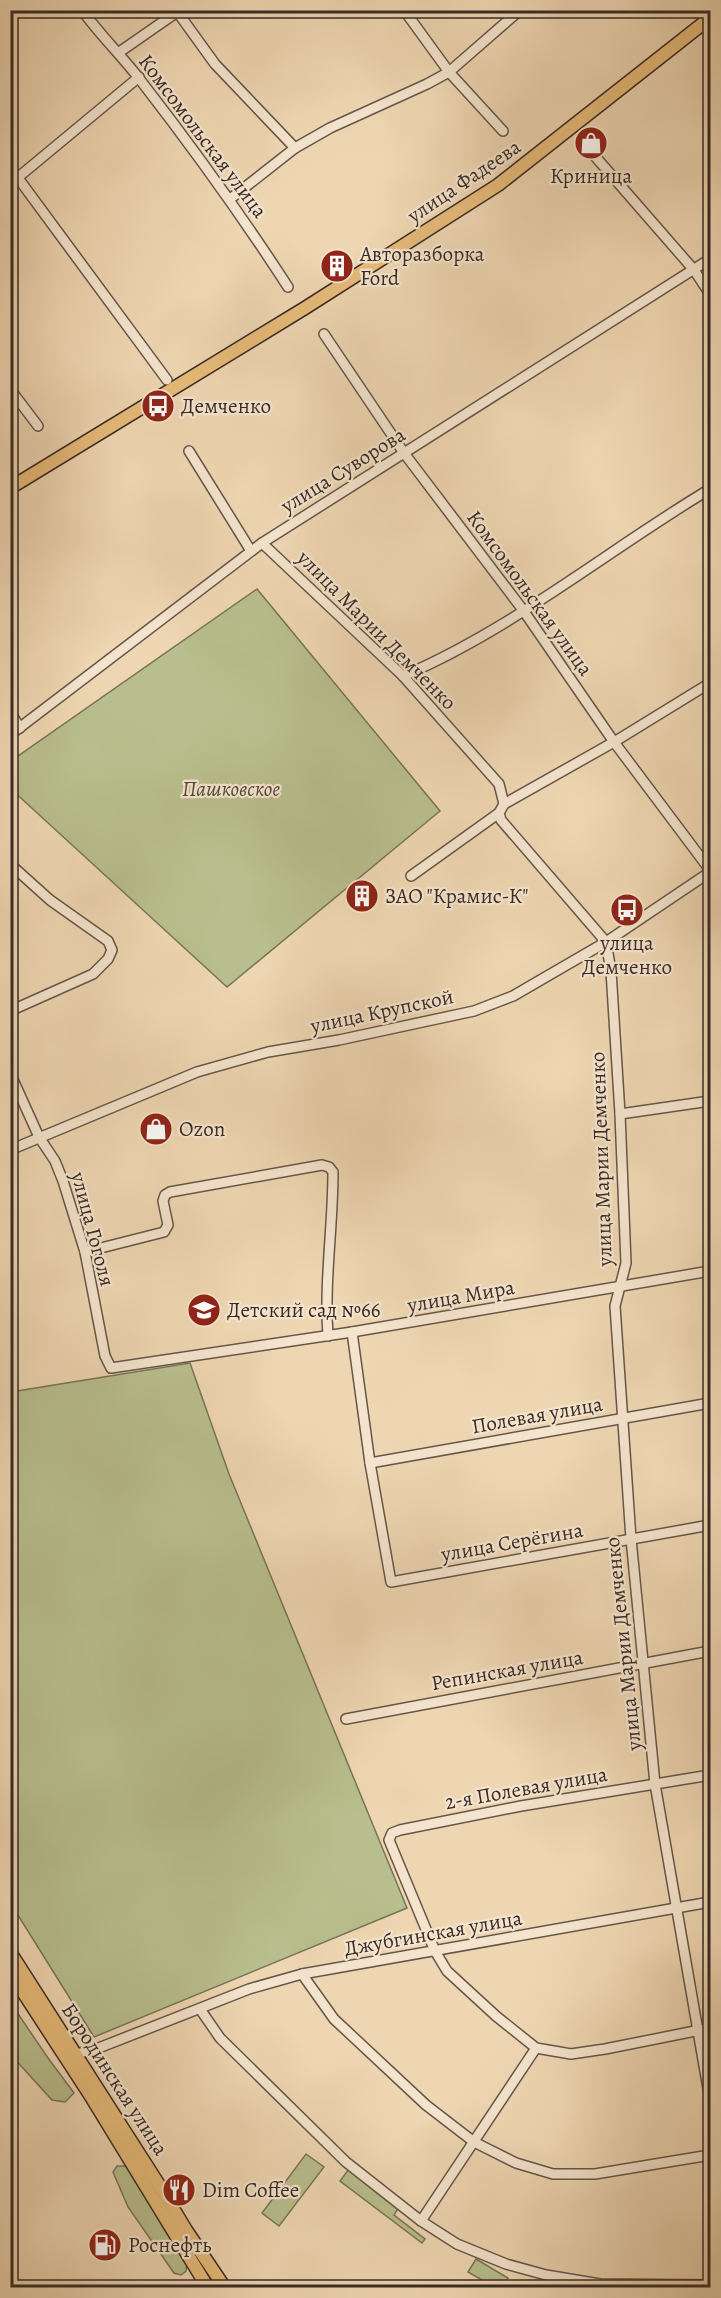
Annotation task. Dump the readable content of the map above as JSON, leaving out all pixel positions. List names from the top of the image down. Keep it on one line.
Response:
{"streets":{"main road":["улица Фадеева","Бородинская улица"],"street":["Комсомольская улица","улица Суворова","улица Марии Демченко","улица Крупской","улица Гоголя","улица Мира","Полевая улица","улица Серёгина","Репинская улица","2-я Полевая улица","Джубгинская улица"]},"crossings":[["Комсомольская улица","улица Суворова"],["Комсомольская улица","улица Крупской"],["улица Суворова","улица Марии Демченко"],["улица Марии Демченко","улица Крупской"],["улица Марии Демченко","улица Мира"],["улица Марии Демченко","Полевая улица"],["улица Марии Демченко","улица Серёгина"],["улица Марии Демченко","Репинская улица"],["улица Марии Демченко","2-я Полевая улица"],["улица Марии Демченко","Джубгинская улица"],["улица Крупской","улица Гоголя"],["улица Гоголя","улица Мира"],["Полевая улица","улица Серёгина"],["2-я Полевая улица","Джубгинская улица"],["Джубгинская улица","Бородинская улица"]],"parks":["Пашковское"],"places":{"shop":["Криница","Ozon"],"building":["Авторазборка Ford","ЗАО \"Крамис-К\""],"bus stop":["Демченко","улица Демченко"],"school or university":["Детский сад №66"],"restaurant":["Dim Coffee"],"fuel station":["Роснефть"]}}
